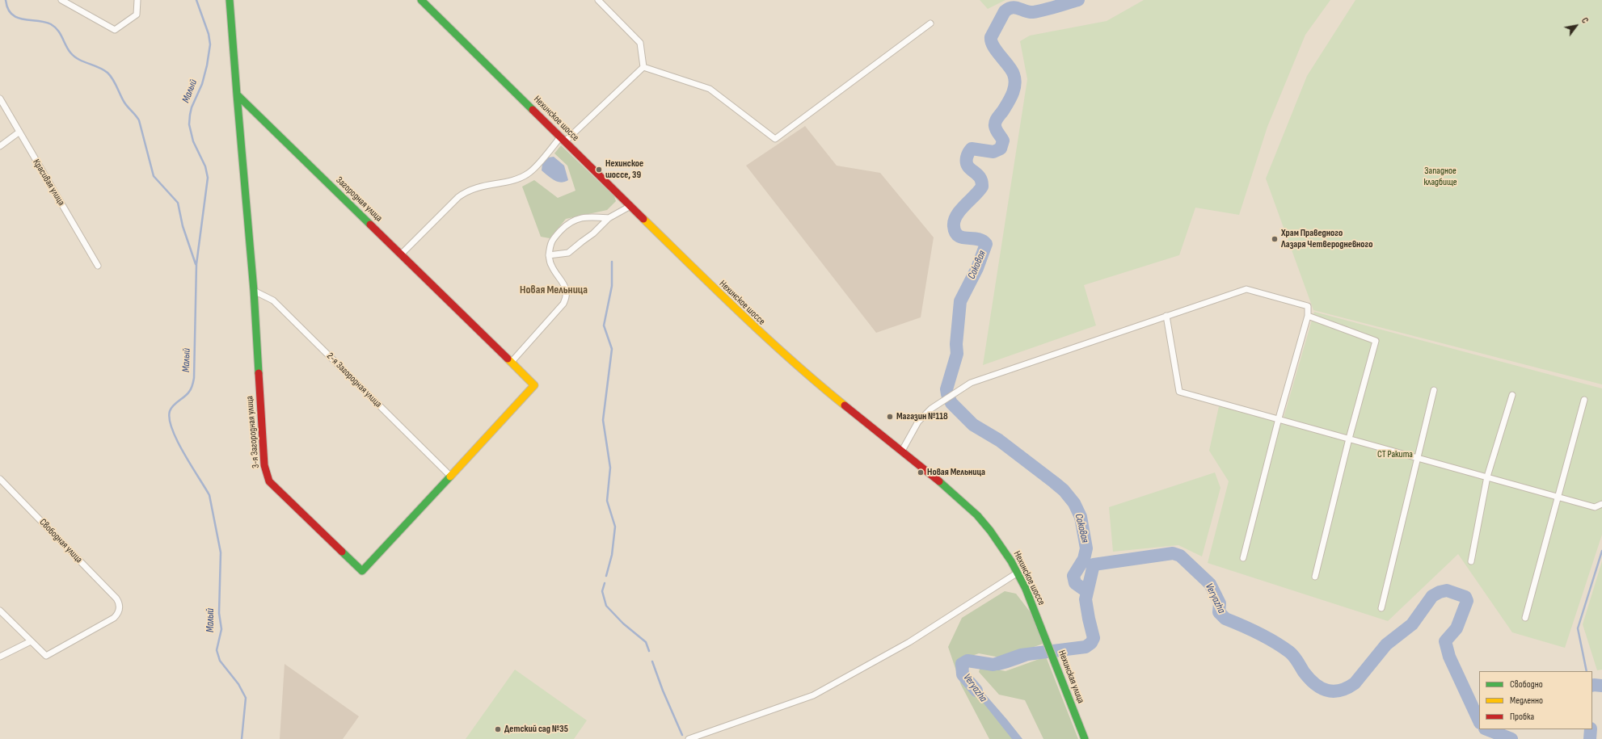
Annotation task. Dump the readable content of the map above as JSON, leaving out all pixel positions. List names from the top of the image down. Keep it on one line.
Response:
{"streets":{"street":["Нехинское шоссе","Красивая улица","Загородная улица","2-я Загородная улица","3-я Загородная улица","Свободная улица","Нехинская улица"]},"crossings":[["Нехинское шоссе","Нехинская улица"],["Загородная улица","2-я Загородная улица"],["Загородная улица","3-я Загородная улица"],["2-я Загородная улица","3-я Загородная улица"]],"districts":["Новая Мельница"],"water":["Малый","Соковая","Veryazha"],"parks":["Западное кладбище","СТ Ракита"],"places":["Нехинское шоссе, 39","Храм Праведного Лазаря Четверодневного","Магазин №118","Новая Мельница","Детский сад №35"],"legend":["Свободно","Медленно","Пробка"],"north":"top right"}
